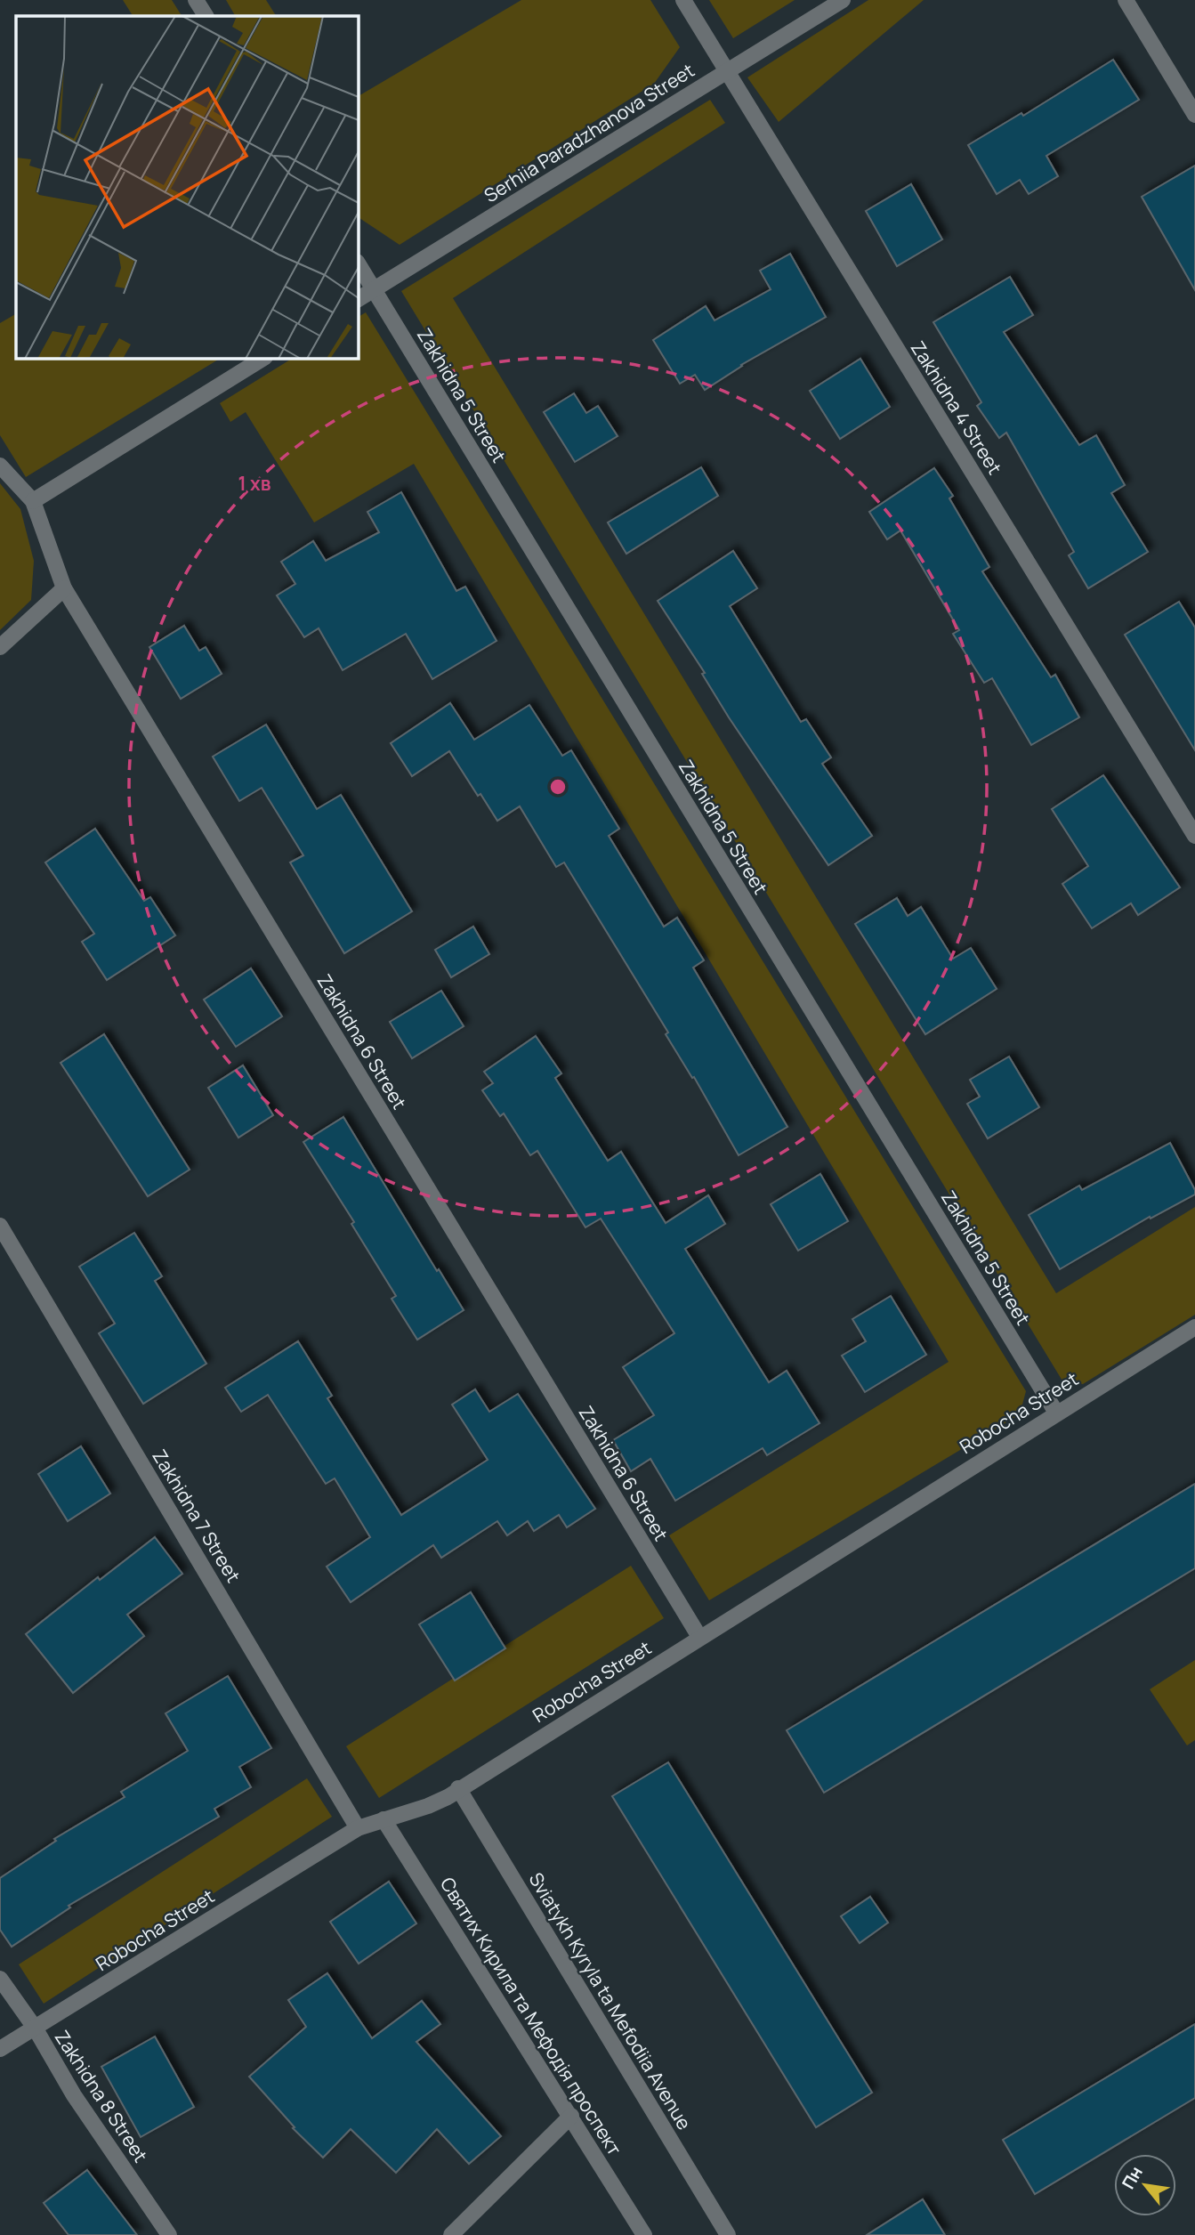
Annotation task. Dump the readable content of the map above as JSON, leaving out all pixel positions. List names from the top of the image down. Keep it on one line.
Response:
{"streets":{"street":["Serhiia Paradzhanova Street","Zakhidna 5 Street","Zakhidna 4 Street","Zakhidna 6 Street","Robocha Street","Zakhidna 7 Street","Sviatykh Kyryla ta Mefodiia Avenue","Святих Кирила та Мефодія проспект","Zakhidna 8 Street"]},"crossings":[["Serhiia Paradzhanova Street","Zakhidna 5 Street"],["Serhiia Paradzhanova Street","Zakhidna 4 Street"],["Zakhidna 5 Street","Robocha Street"],["Zakhidna 6 Street","Robocha Street"],["Robocha Street","Zakhidna 7 Street"],["Robocha Street","Sviatykh Kyryla ta Mefodiia Avenue"],["Robocha Street","Святих Кирила та Мефодія проспект"],["Robocha Street","Zakhidna 8 Street"]],"north":"top left","rings":["1 хв"]}
